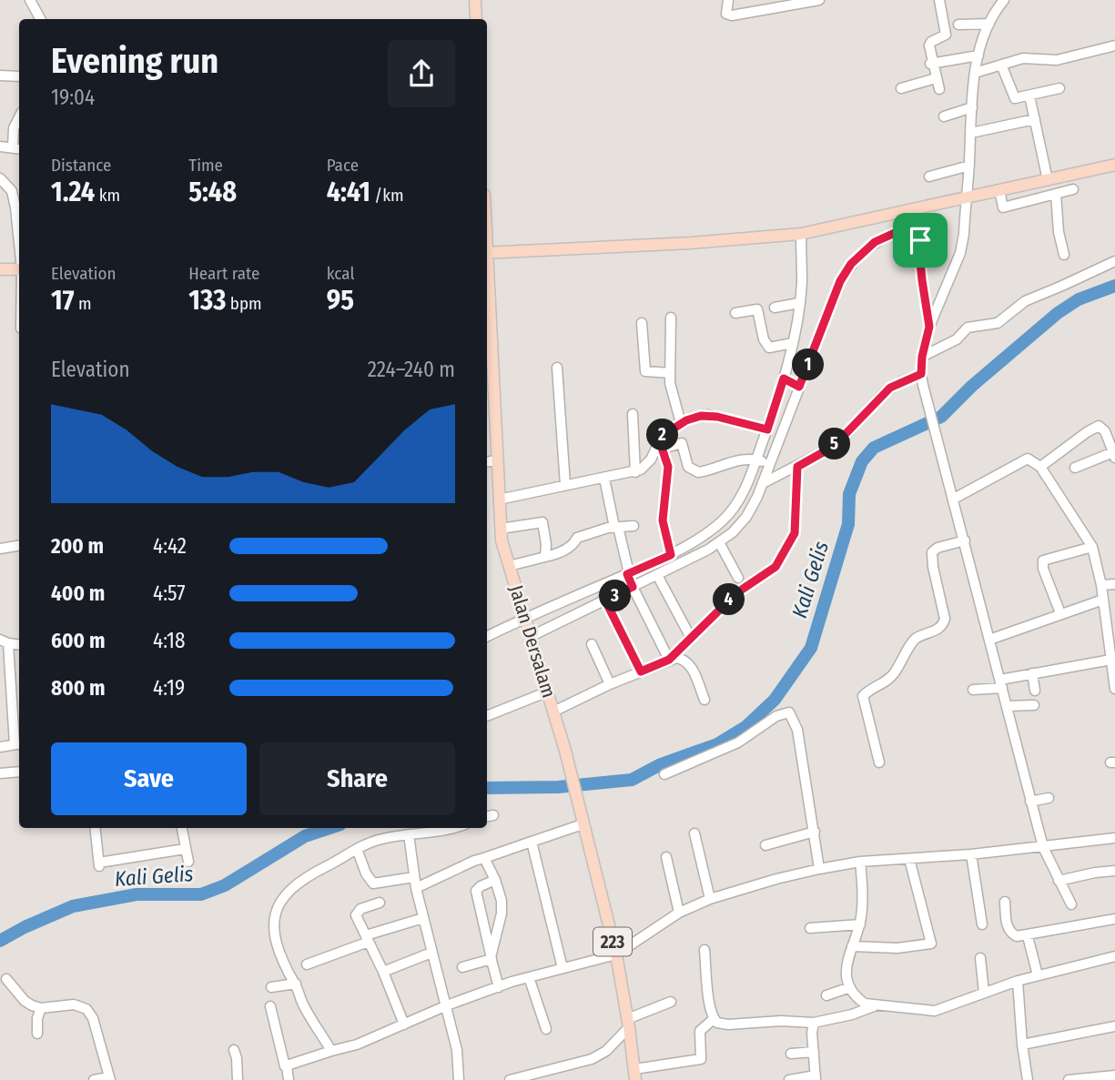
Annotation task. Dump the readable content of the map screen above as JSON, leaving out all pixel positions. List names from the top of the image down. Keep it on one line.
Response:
{"streets":{"main road":["Jalan Dersalam","223"]},"water":["Kali Gelis"],"page":{"heading":["Evening run","19:04"],"stats":[["Distance","1.24 km"],["Time","5:48"],["Pace","4:41 /km"],["Elevation","17 m"],["Heart rate","133 bpm"],["kcal","95"]],"chart":["Elevation","224–240 m"],"pins":["1","2","5","3","4"],"list":[{"name":"200 m","note":"4:42"},{"name":"400 m","note":"4:57"},{"name":"600 m","note":"4:18"},{"name":"800 m","note":"4:19"}],"buttons":["Save","Share"]}}
